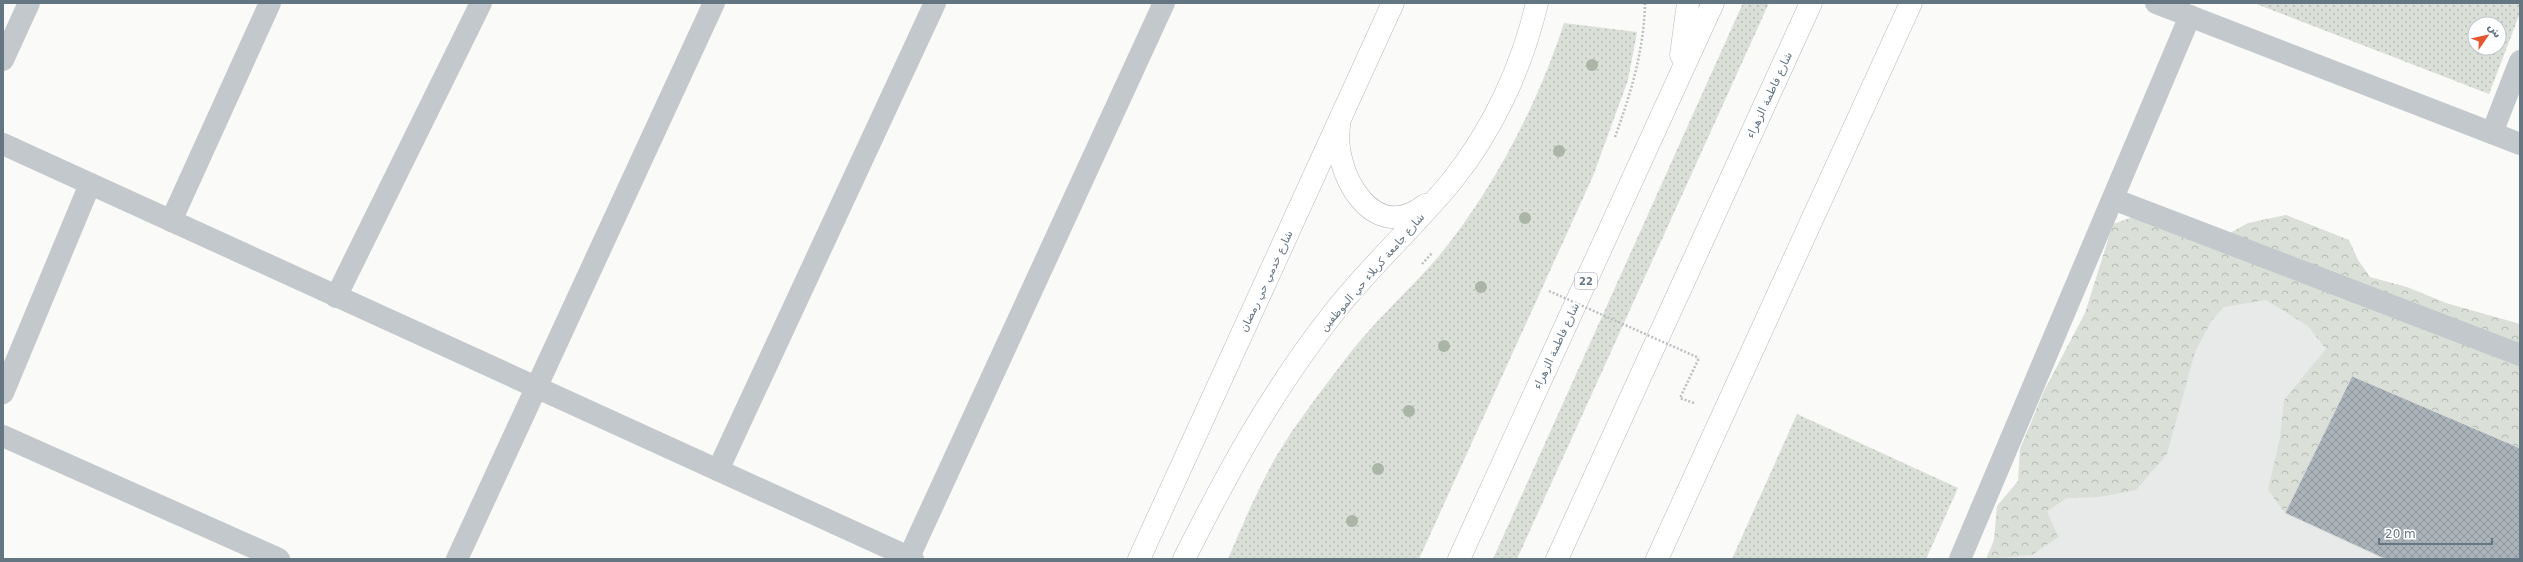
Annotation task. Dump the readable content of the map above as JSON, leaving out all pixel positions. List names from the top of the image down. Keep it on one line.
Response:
{"streets":{"main road":["شارع فاطمة الزهراء","شارع جامعة كربلاء حي الموظفين","شارع خدمي حي رمضان","22"]},"scale_bar":"20 m","north":"top right"}
